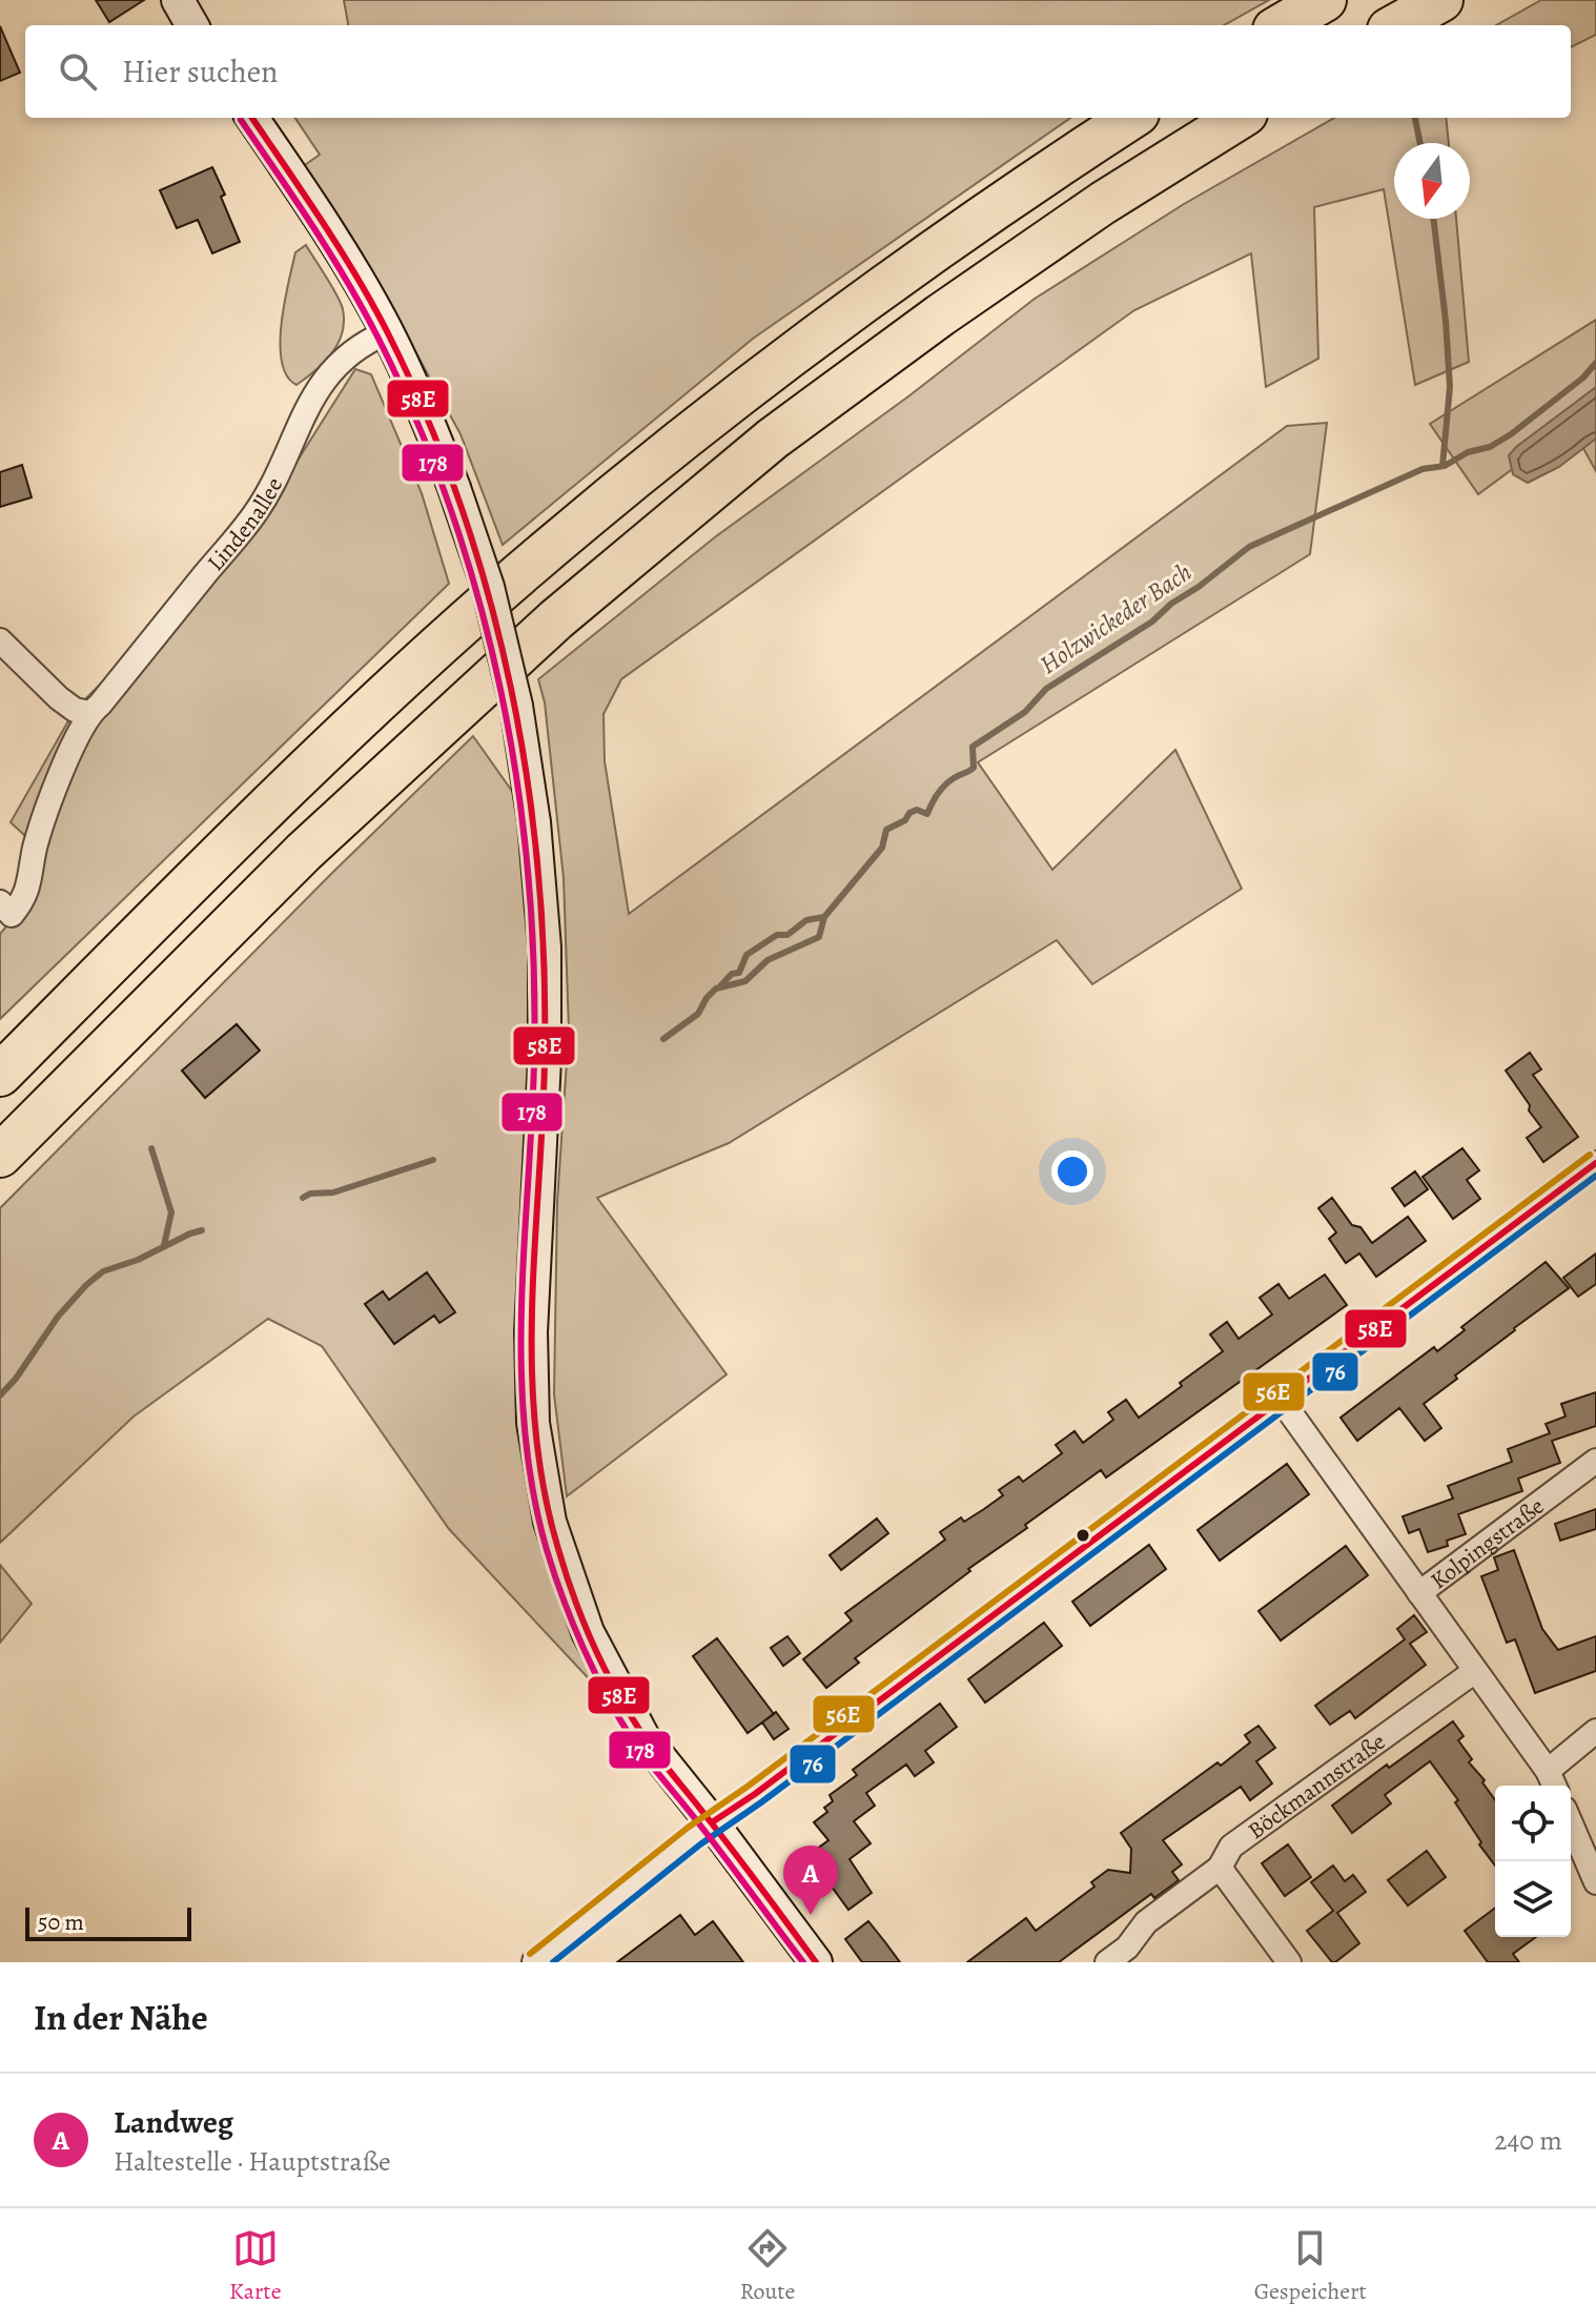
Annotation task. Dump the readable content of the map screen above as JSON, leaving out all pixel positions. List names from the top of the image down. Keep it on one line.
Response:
{"streets":{"street":["Lindenallee","Kolpingstraße","Böckmannstraße"]},"water":["Holzwickeder Bach"],"lines":["transit line 58E","transit line 178","transit line 56E","transit line 76"],"scale_bar":"50 m","north":"bottom","page":{"search":"Hier suchen","pins":"A","scale":"50 m","heading":"In der Nähe","list":[{"mark":"A","name":"Landweg","note":"Haltestelle · Hauptstraße","value":"240 m"}],"nav":["Karte","Route","Gespeichert"]}}
